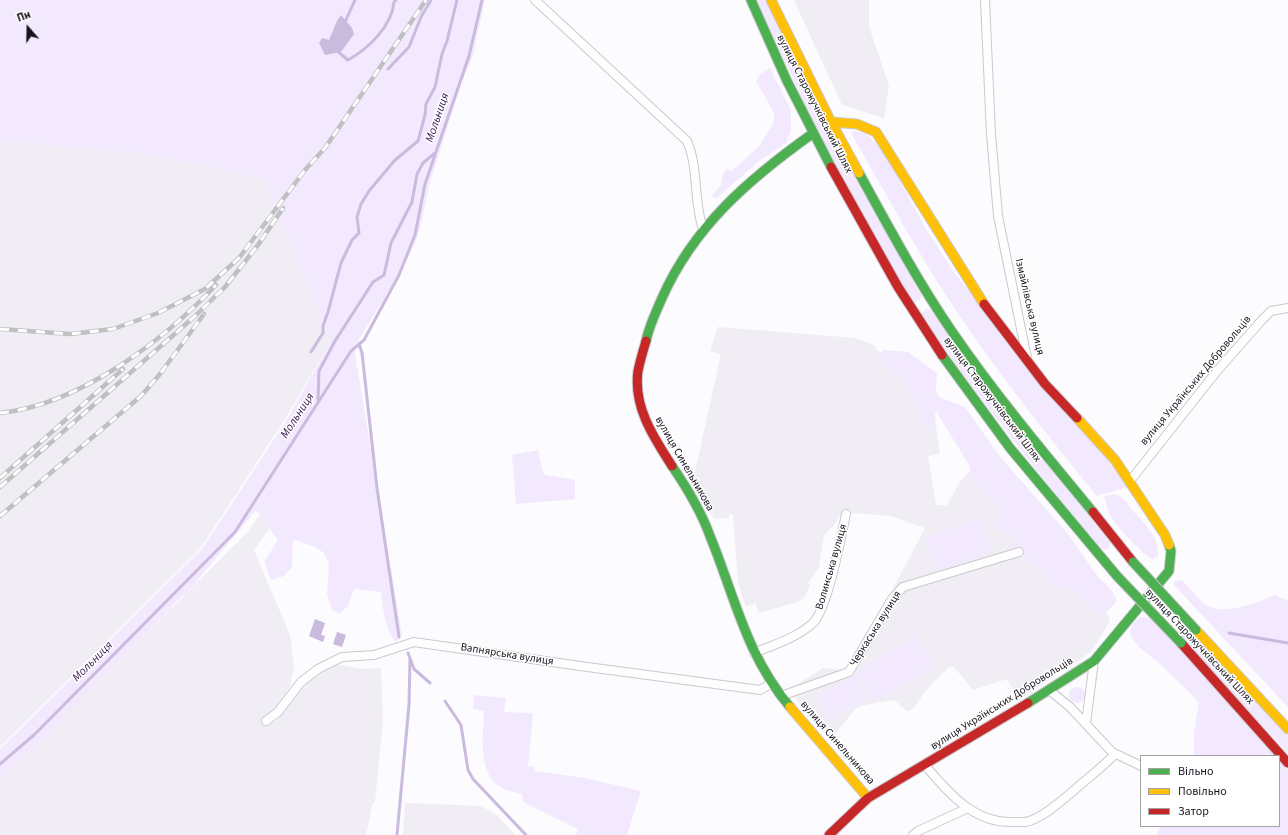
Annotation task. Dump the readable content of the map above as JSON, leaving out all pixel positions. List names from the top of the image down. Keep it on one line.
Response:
{"streets":{"main road":["вулиця Старожучківський Шлях","Ізмайлівська вулиця","вулиця Українських Добровольців","вулиця Синельникова"],"street":["Волинська вулиця","Черкаська вулиця","Вапнярська вулиця"]},"crossings":[["вулиця Старожучківський Шлях","вулиця Синельникова"],["Ізмайлівська вулиця","вулиця Українських Добровольців"],["вулиця Українських Добровольців","вулиця Синельникова"],["вулиця Синельникова","Волинська вулиця"],["вулиця Синельникова","Черкаська вулиця"],["вулиця Синельникова","Вапнярська вулиця"]],"water":["Мольниця"],"legend":["Вільно","Повільно","Затор"],"north":"top"}
